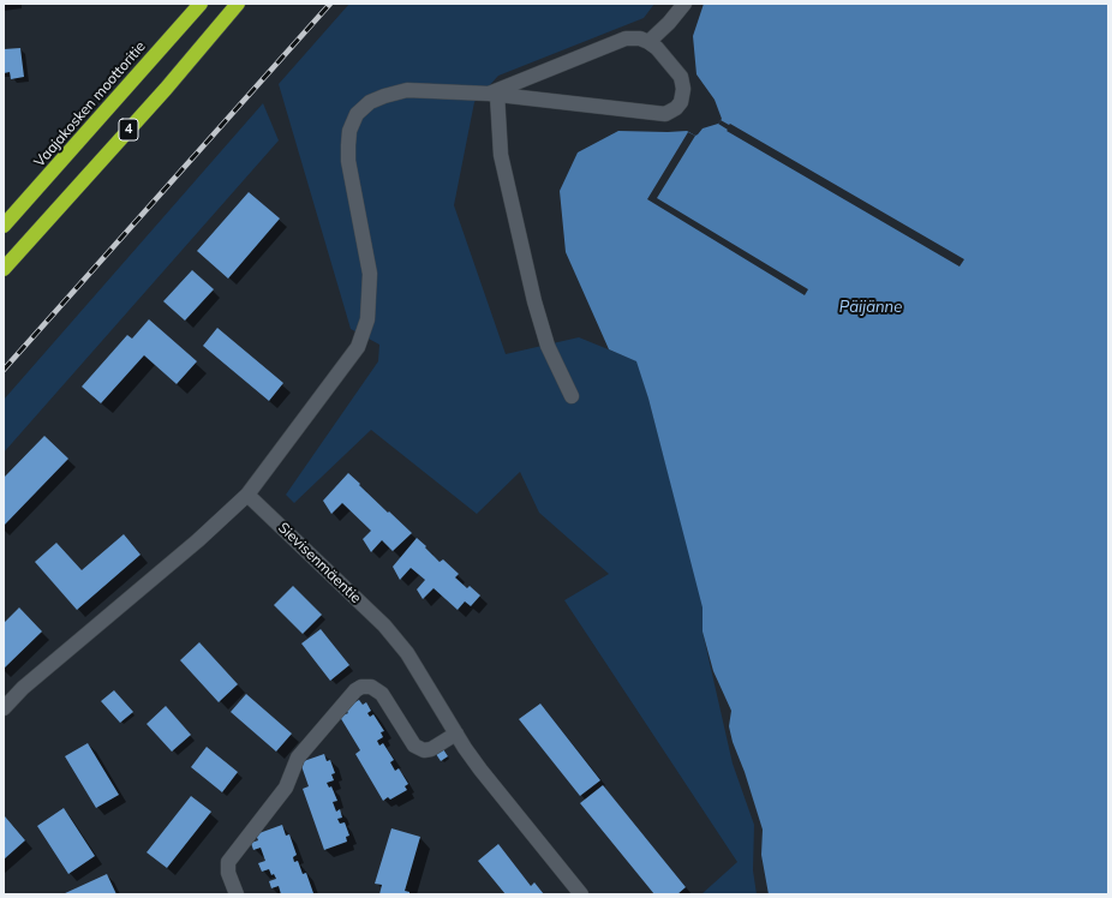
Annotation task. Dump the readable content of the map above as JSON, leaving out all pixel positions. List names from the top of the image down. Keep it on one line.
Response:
{"streets":{"highway":["Vaajakosken moottoritie","4"],"street":["Sievisenmäentie"]},"water":["Päijänne"]}
